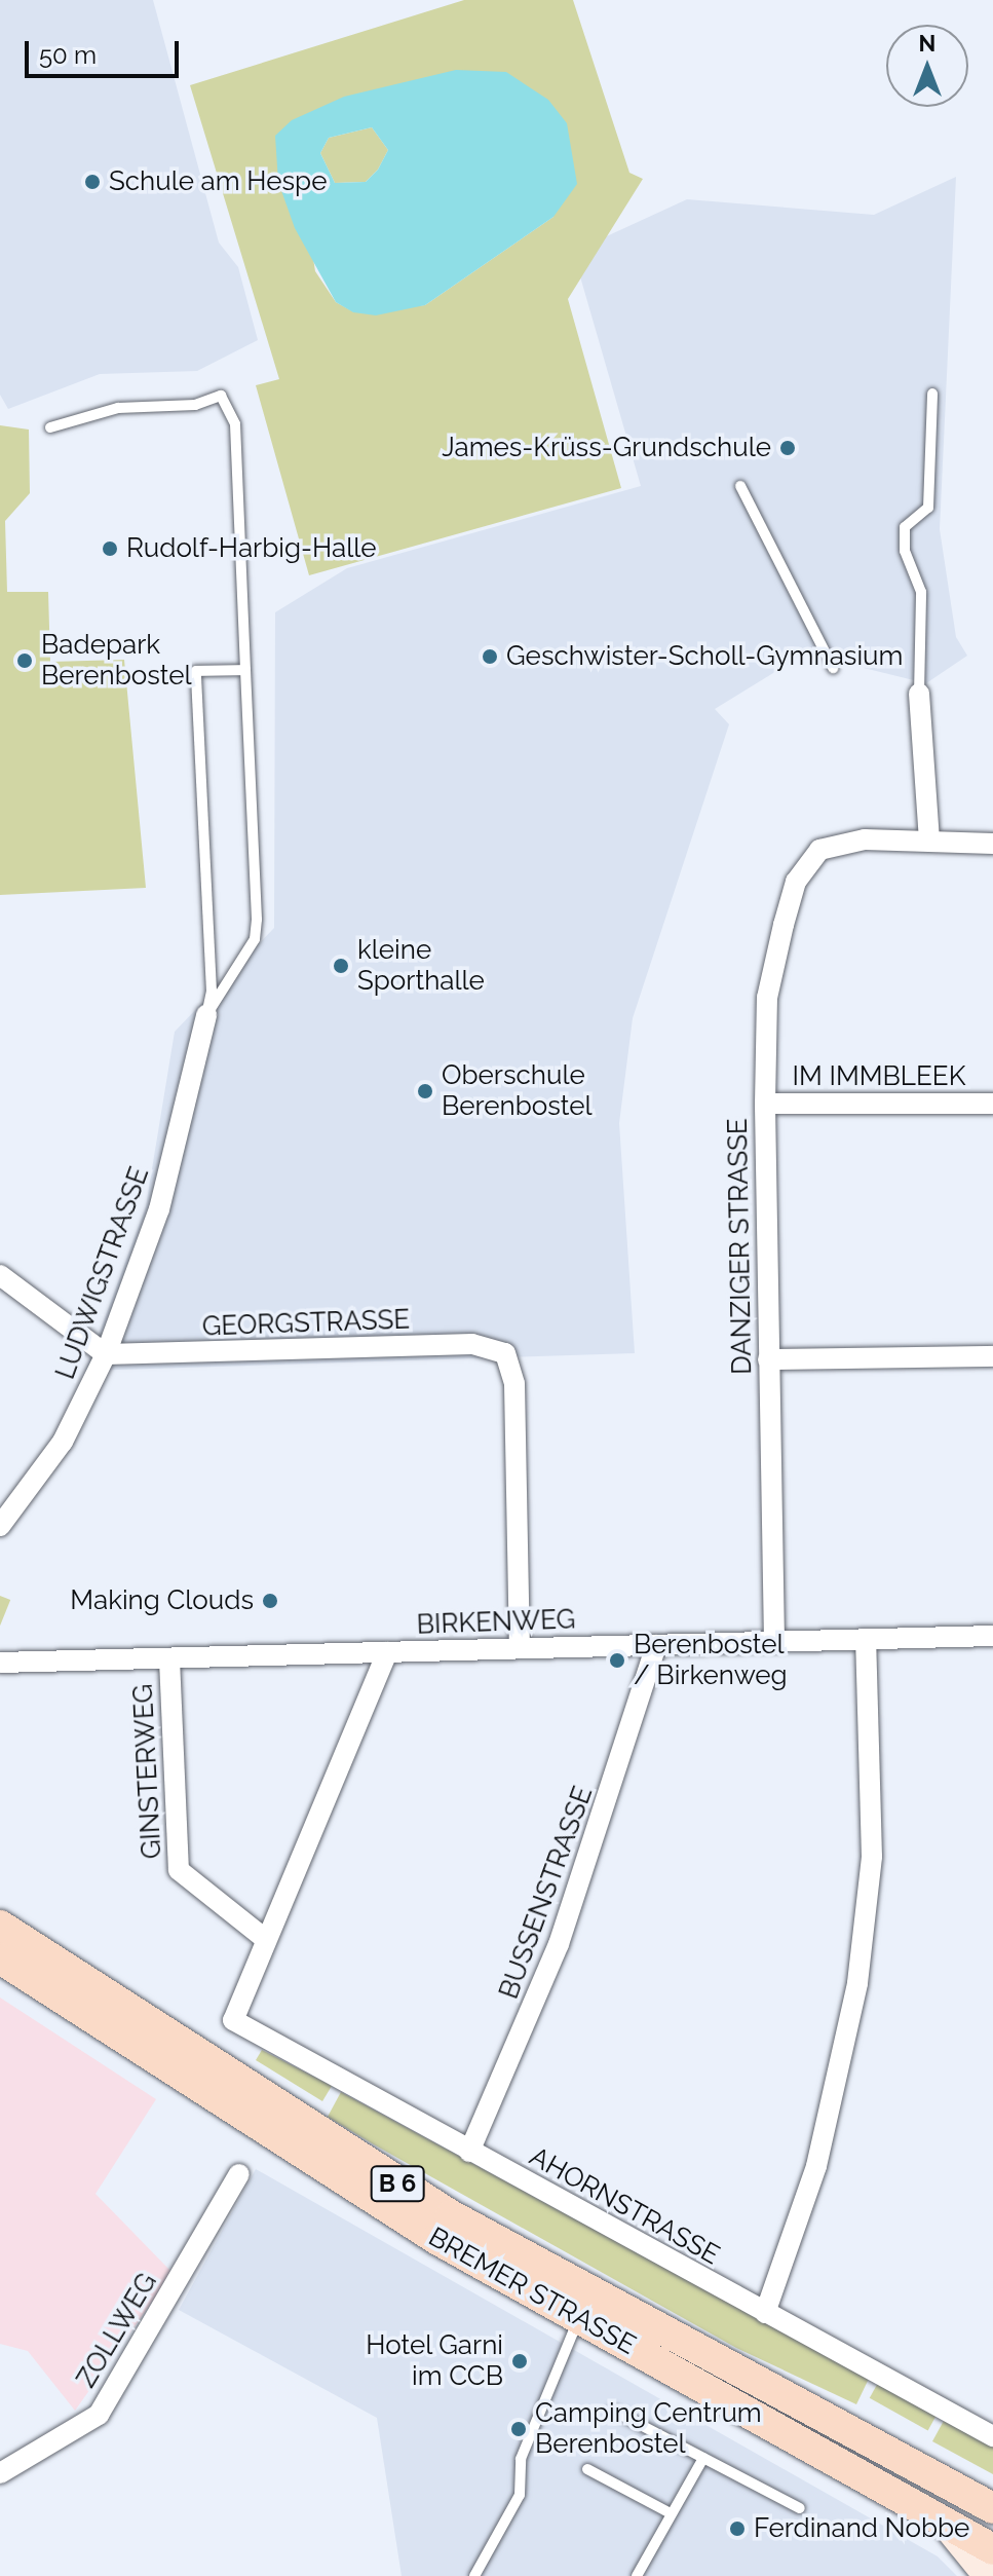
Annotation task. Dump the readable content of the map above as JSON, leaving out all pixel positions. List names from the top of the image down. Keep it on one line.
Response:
{"streets":{"main road":["B 6","BREMER STRASSE"],"street":["IM IMMBLEEK","DANZIGER STRASSE","LUDWIGSTRASSE","GEORGSTRASSE","BIRKENWEG","GINSTERWEG","BUSSENSTRASSE","AHORNSTRASSE","ZOLLWEG"]},"crossings":[["IM IMMBLEEK","DANZIGER STRASSE"],["DANZIGER STRASSE","BIRKENWEG"],["LUDWIGSTRASSE","GEORGSTRASSE"],["GEORGSTRASSE","BIRKENWEG"],["BIRKENWEG","GINSTERWEG"],["BIRKENWEG","BUSSENSTRASSE"],["GINSTERWEG","AHORNSTRASSE"],["BUSSENSTRASSE","AHORNSTRASSE"]],"places":["Schule am Hespe","James-Krüss-Grundschule","Rudolf-Harbig-Halle","Geschwister-Scholl-Gymnasium","Badepark Berenbostel","kleine Sporthalle","Oberschule Berenbostel","Making Clouds","Berenbostel / Birkenweg","Hotel Garni im CCB","Camping Centrum Berenbostel","Ferdinand Nobbe"],"scale_bar":"50 m","north":"top"}
